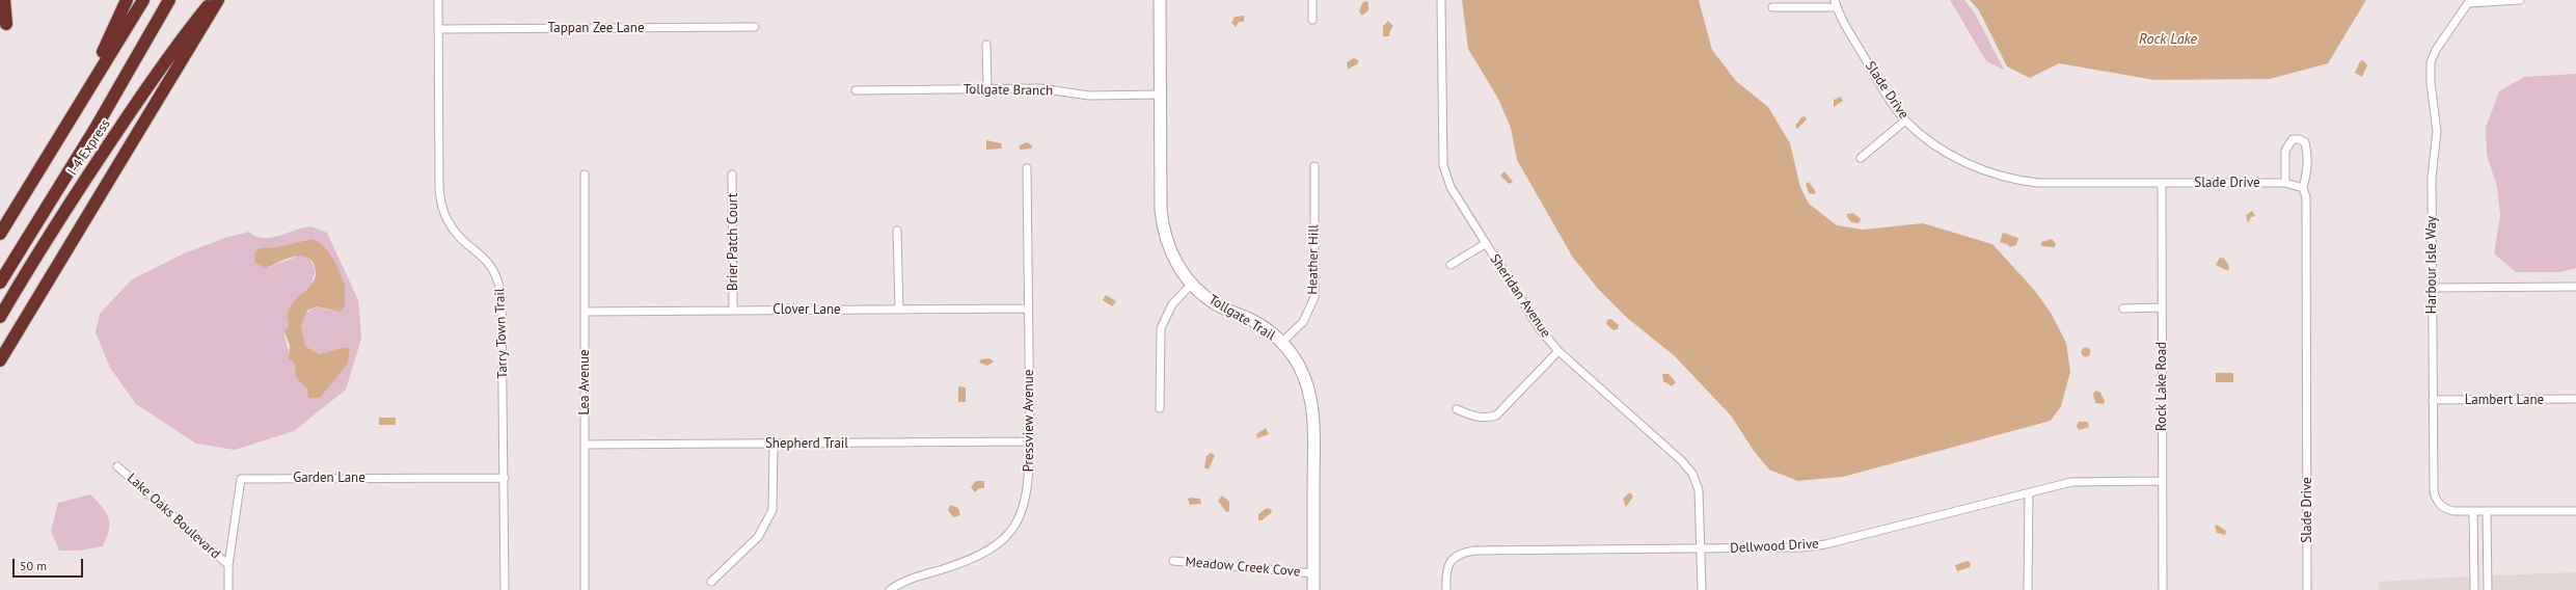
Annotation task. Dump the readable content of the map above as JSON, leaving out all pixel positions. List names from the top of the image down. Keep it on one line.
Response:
{"streets":{"highway":["I-4 Express"],"street":["Tappan Zee Lane","Tollgate Branch","Slade Drive","Brier Patch Court","Heather Hill","Harbour Isle Way","Sheridan Avenue","Clover Lane","Tollgate Trail","Tarry Town Trail","Lea Avenue","Rock Lake Road","Lambert Lane","Pressview Avenue","Shepherd Trail","Garden Lane","Lake Oaks Boulevard","Dellwood Drive","Meadow Creek Cove"]},"crossings":[["Tappan Zee Lane","Tarry Town Trail"],["Tollgate Branch","Tollgate Trail"],["Slade Drive","Rock Lake Road"],["Brier Patch Court","Clover Lane"],["Heather Hill","Tollgate Trail"],["Harbour Isle Way","Lambert Lane"],["Sheridan Avenue","Dellwood Drive"],["Clover Lane","Lea Avenue"],["Clover Lane","Pressview Avenue"],["Tollgate Trail","Meadow Creek Cove"],["Tarry Town Trail","Garden Lane"],["Lea Avenue","Shepherd Trail"],["Rock Lake Road","Dellwood Drive"],["Pressview Avenue","Shepherd Trail"],["Garden Lane","Lake Oaks Boulevard"]],"water":["Rock Lake"],"scale_bar":"50 m"}
